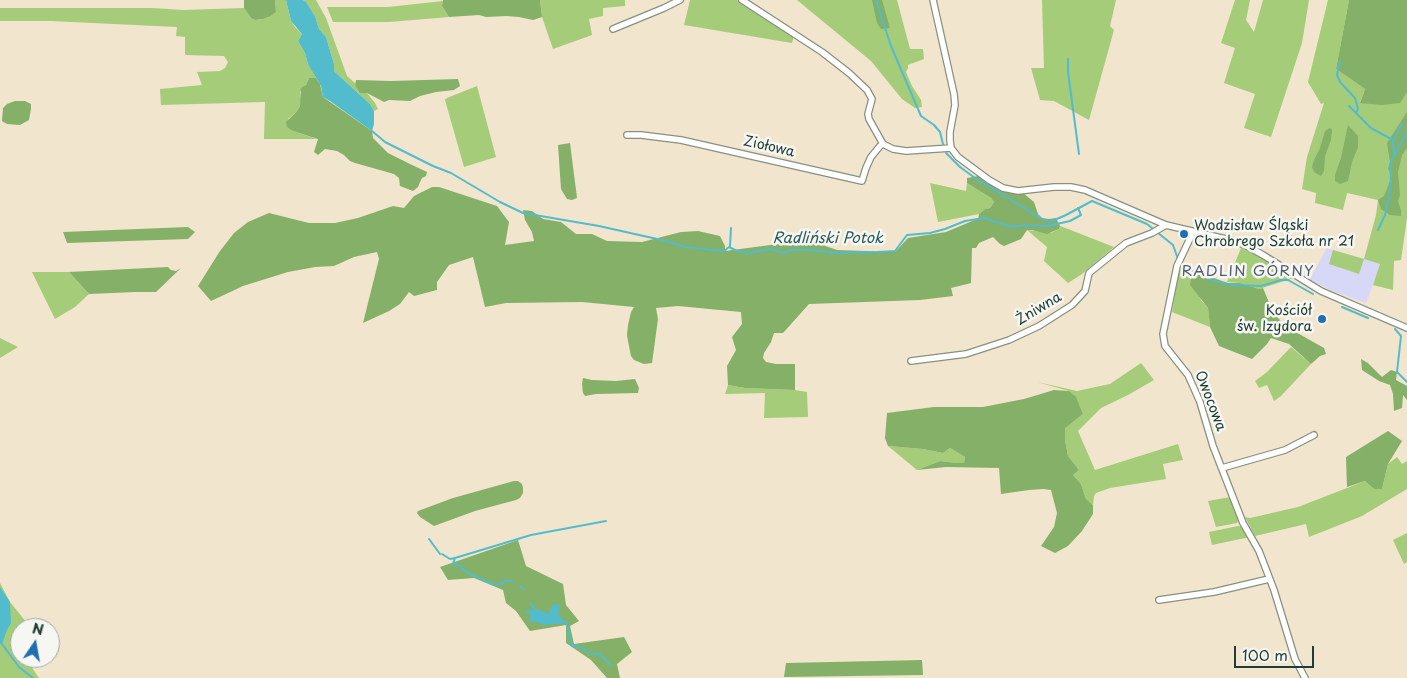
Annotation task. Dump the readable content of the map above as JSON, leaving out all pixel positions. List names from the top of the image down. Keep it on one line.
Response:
{"streets":{"street":["Ziołowa","Żniwna","Owocowa"]},"districts":["RADLIN GÓRNY"],"water":["Radliński Potok"],"places":["Wodzisław Śląski Chrobrego Szkoła nr 21","Kościół św. Izydora"],"scale_bar":"100 m","north":"top"}
